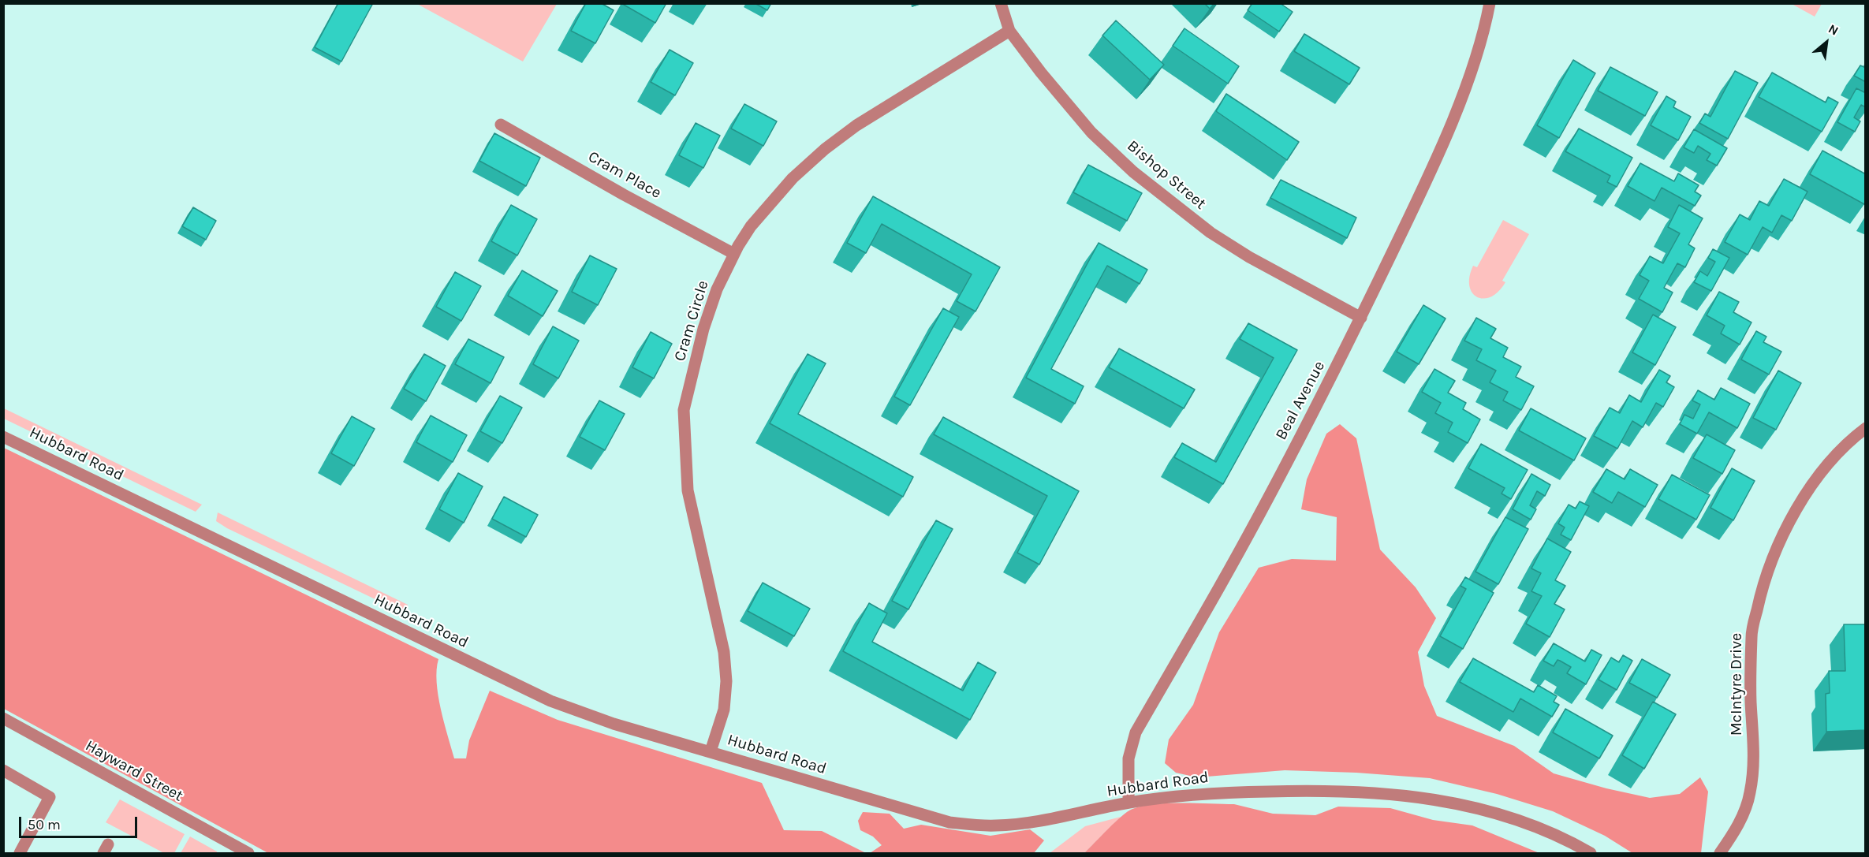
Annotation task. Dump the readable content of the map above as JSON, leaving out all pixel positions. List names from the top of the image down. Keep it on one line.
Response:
{"streets":{"street":["Cram Place","Bishop Street","Cram Circle","Beal Avenue","Hubbard Road","McIntyre Drive","Hayward Street"]},"crossings":[["Cram Place","Cram Circle"],["Bishop Street","Cram Circle"],["Bishop Street","Beal Avenue"],["Cram Circle","Hubbard Road"],["Beal Avenue","Hubbard Road"]],"scale_bar":"50 m","north":"top right"}
